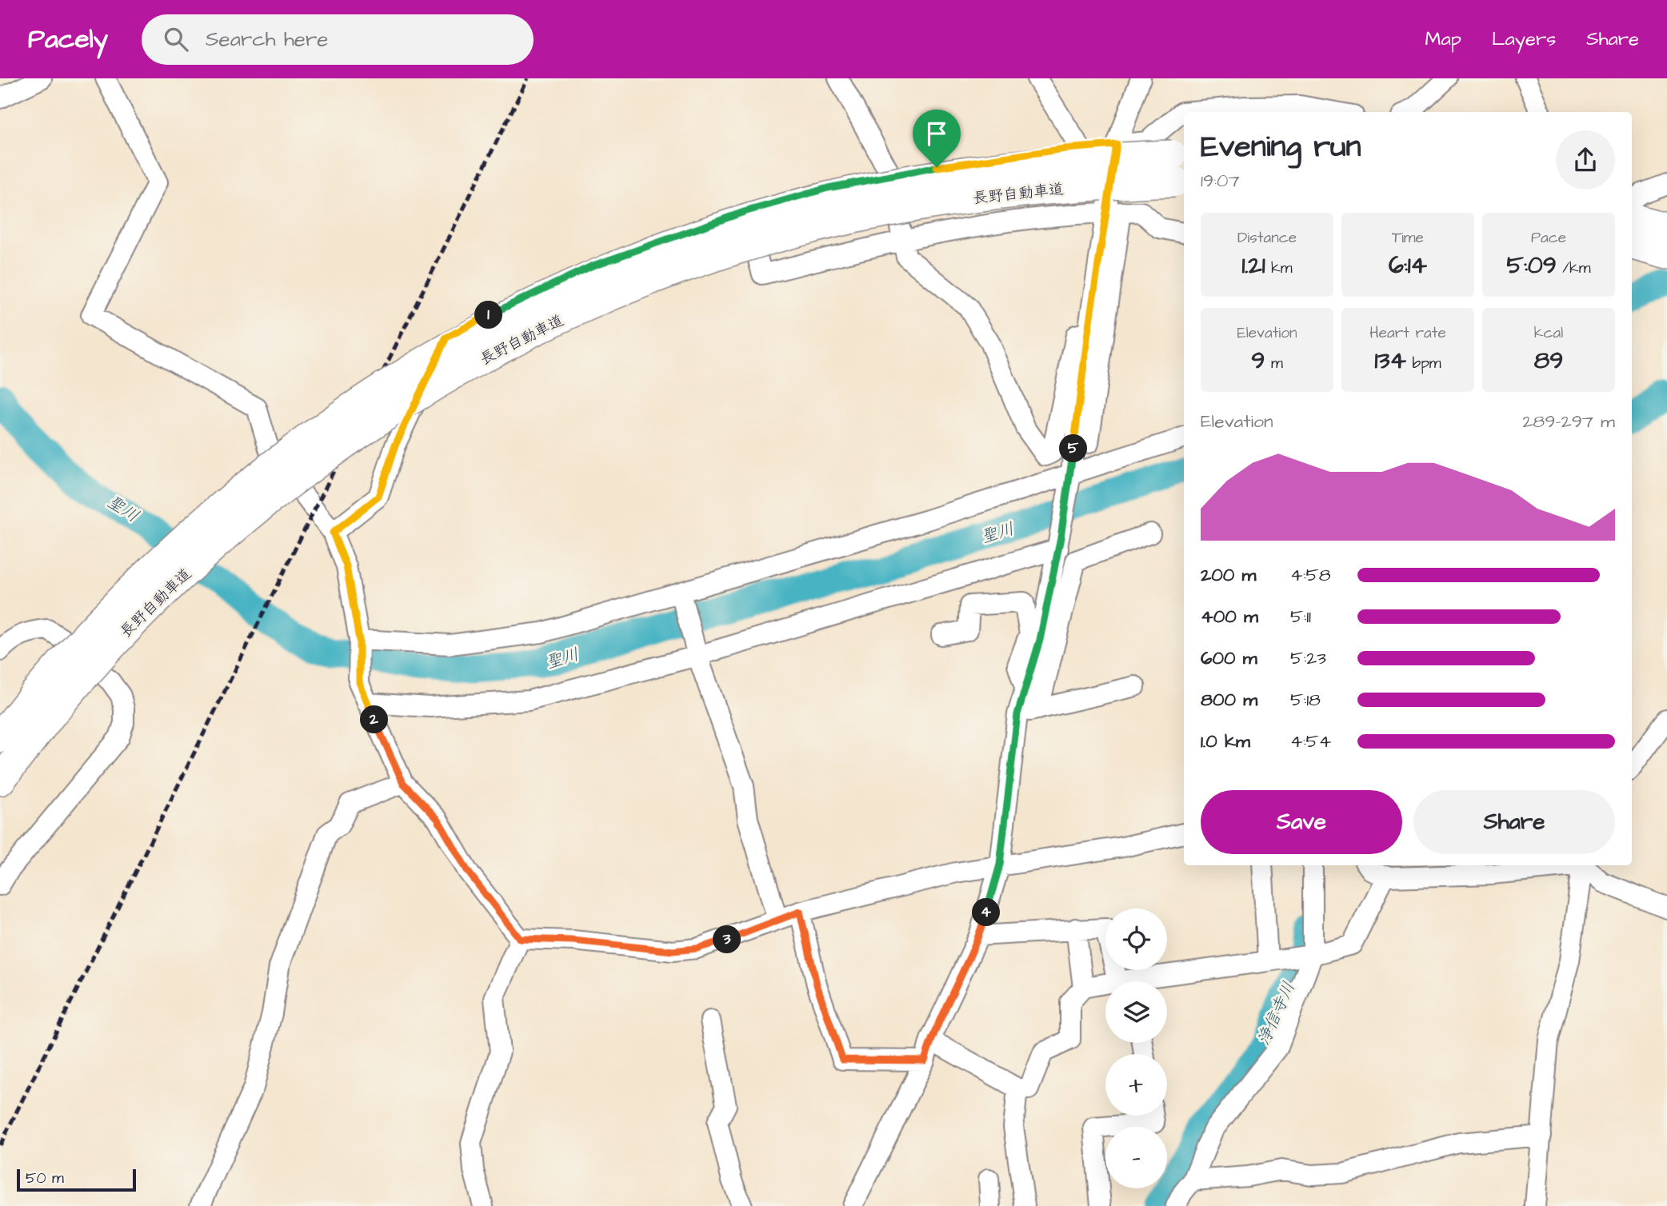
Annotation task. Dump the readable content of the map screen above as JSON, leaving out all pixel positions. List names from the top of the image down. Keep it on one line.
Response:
{"streets":{"highway":["長野自動車道"]},"water":["聖川","浄信寺川"],"scale_bar":"50 m","page":{"header":"Pacely","search":"Search here","nav":["Map","Layers","Share"],"heading":["Evening run","19:07"],"stats":[["Distance","1.21 km"],["Time","6:14"],["Pace","5:09 /km"],["Elevation","9 m"],["Heart rate","134 bpm"],["kcal","89"]],"pins":["1","5","2","4","3"],"chart":["Elevation","289–297 m"],"list":[{"name":"200 m","note":"4:58"},{"name":"400 m","note":"5:11"},{"name":"600 m","note":"5:23"},{"name":"800 m","note":"5:18"},{"name":"1.0 km","note":"4:54"}],"buttons":["Save","Share"],"map_buttons":["+","−"],"scale":"50 m"}}
